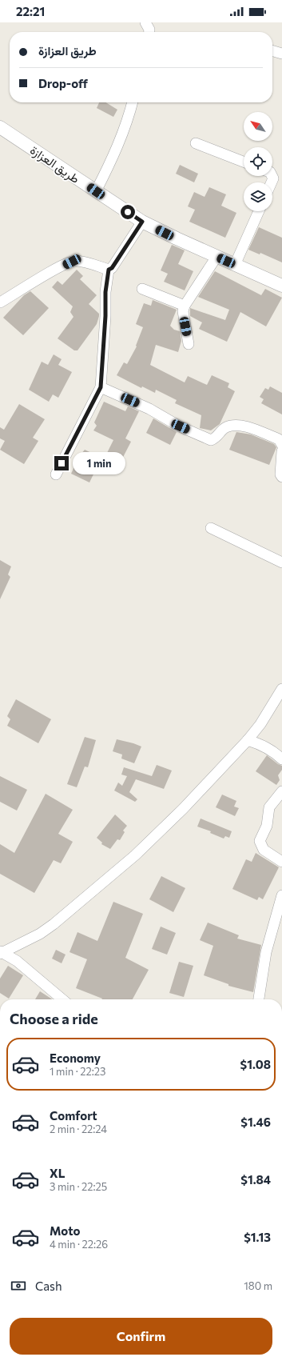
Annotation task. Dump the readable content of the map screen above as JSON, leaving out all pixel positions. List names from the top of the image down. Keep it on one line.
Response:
{"streets":{"street":["طريق العزازة"]},"north":"top left","page":{"status":"22:21","banner":["طريق العزازة","Drop-off"],"bubble":"1 min","heading":"Choose a ride","list":[{"name":"Economy","note":"1 min · 22:23","value":"$1.08"},{"name":"Comfort","note":"2 min · 22:24","value":"$1.46"},{"name":"XL","note":"3 min · 22:25","value":"$1.84"},{"name":"Moto","note":"4 min · 22:26","value":"$1.13"}],"pay":["Cash","180 m"],"buttons":"Confirm"}}
